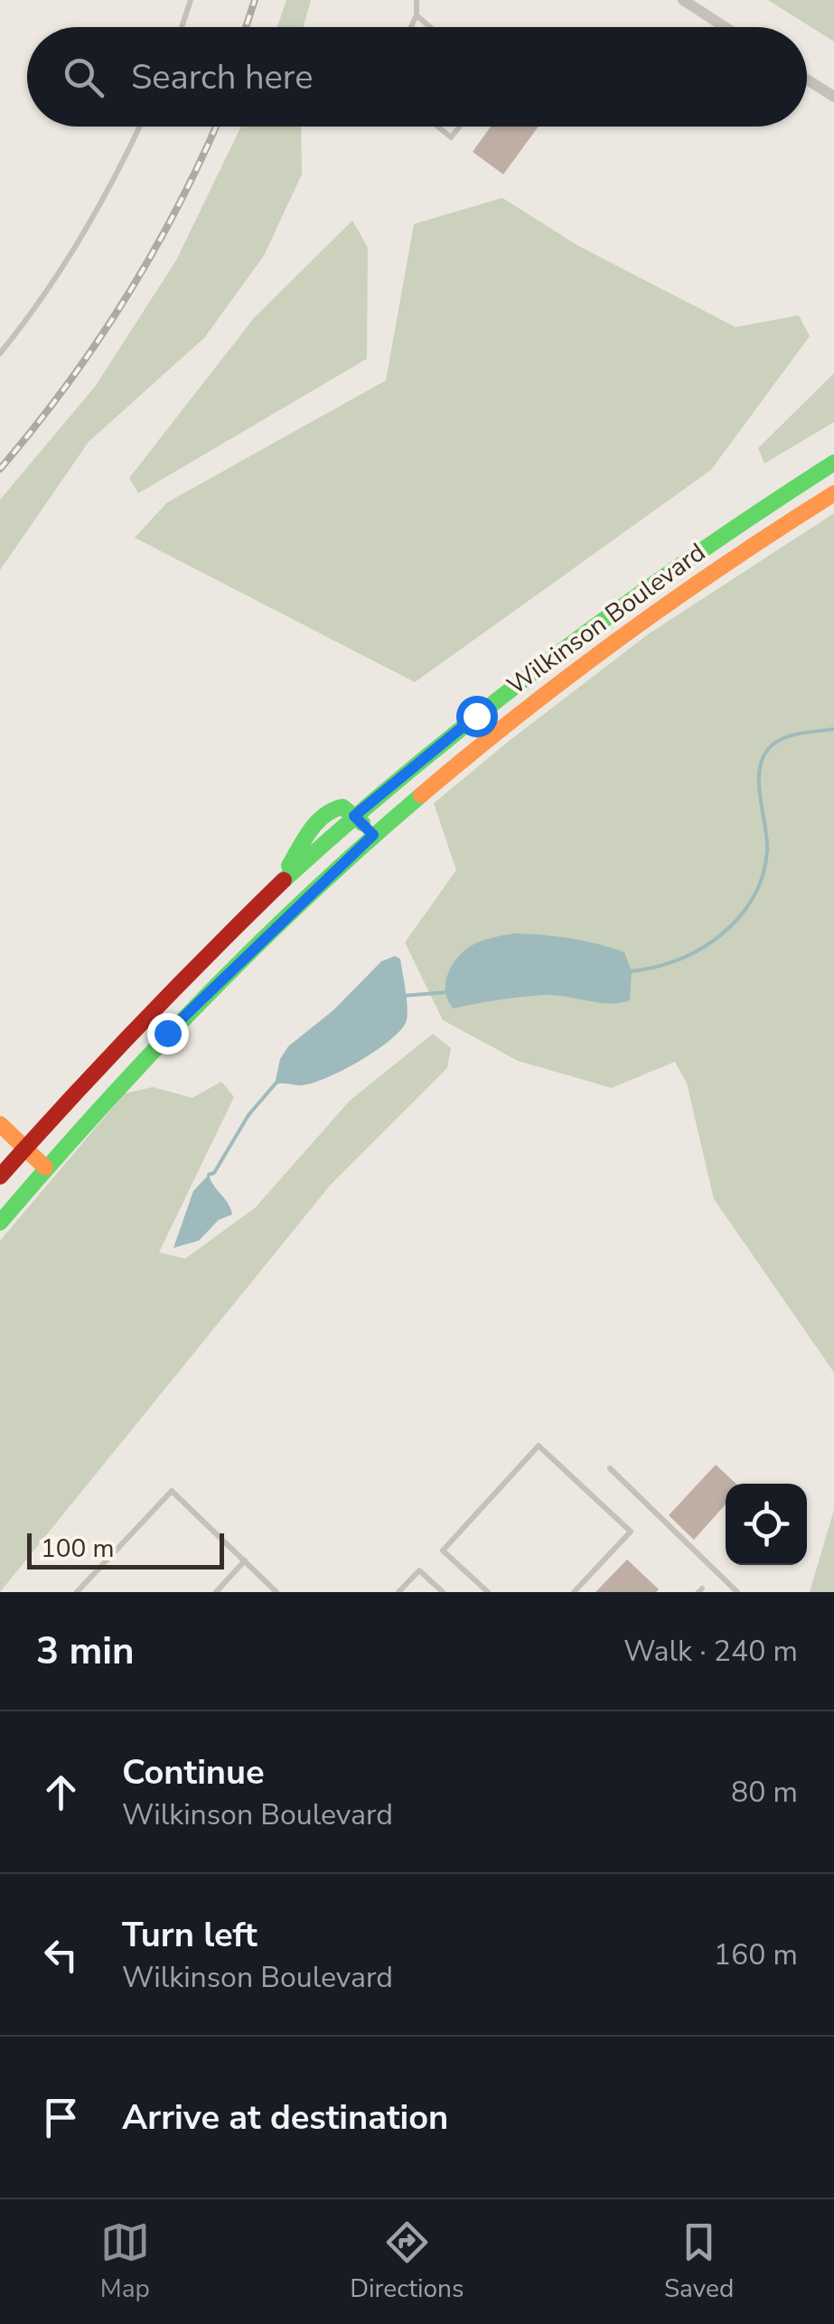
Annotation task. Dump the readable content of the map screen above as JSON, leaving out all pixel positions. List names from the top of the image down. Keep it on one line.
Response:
{"streets":{"main road":["Wilkinson Boulevard"]},"scale_bar":"100 m","page":{"search":"Search here","scale":"100 m","heading":["3 min","Walk · 240 m"],"list":[["Continue","Wilkinson Boulevard","80 m"],["Turn left","Wilkinson Boulevard","160 m"],"Arrive at destination"],"nav":["Map","Directions","Saved"]}}
